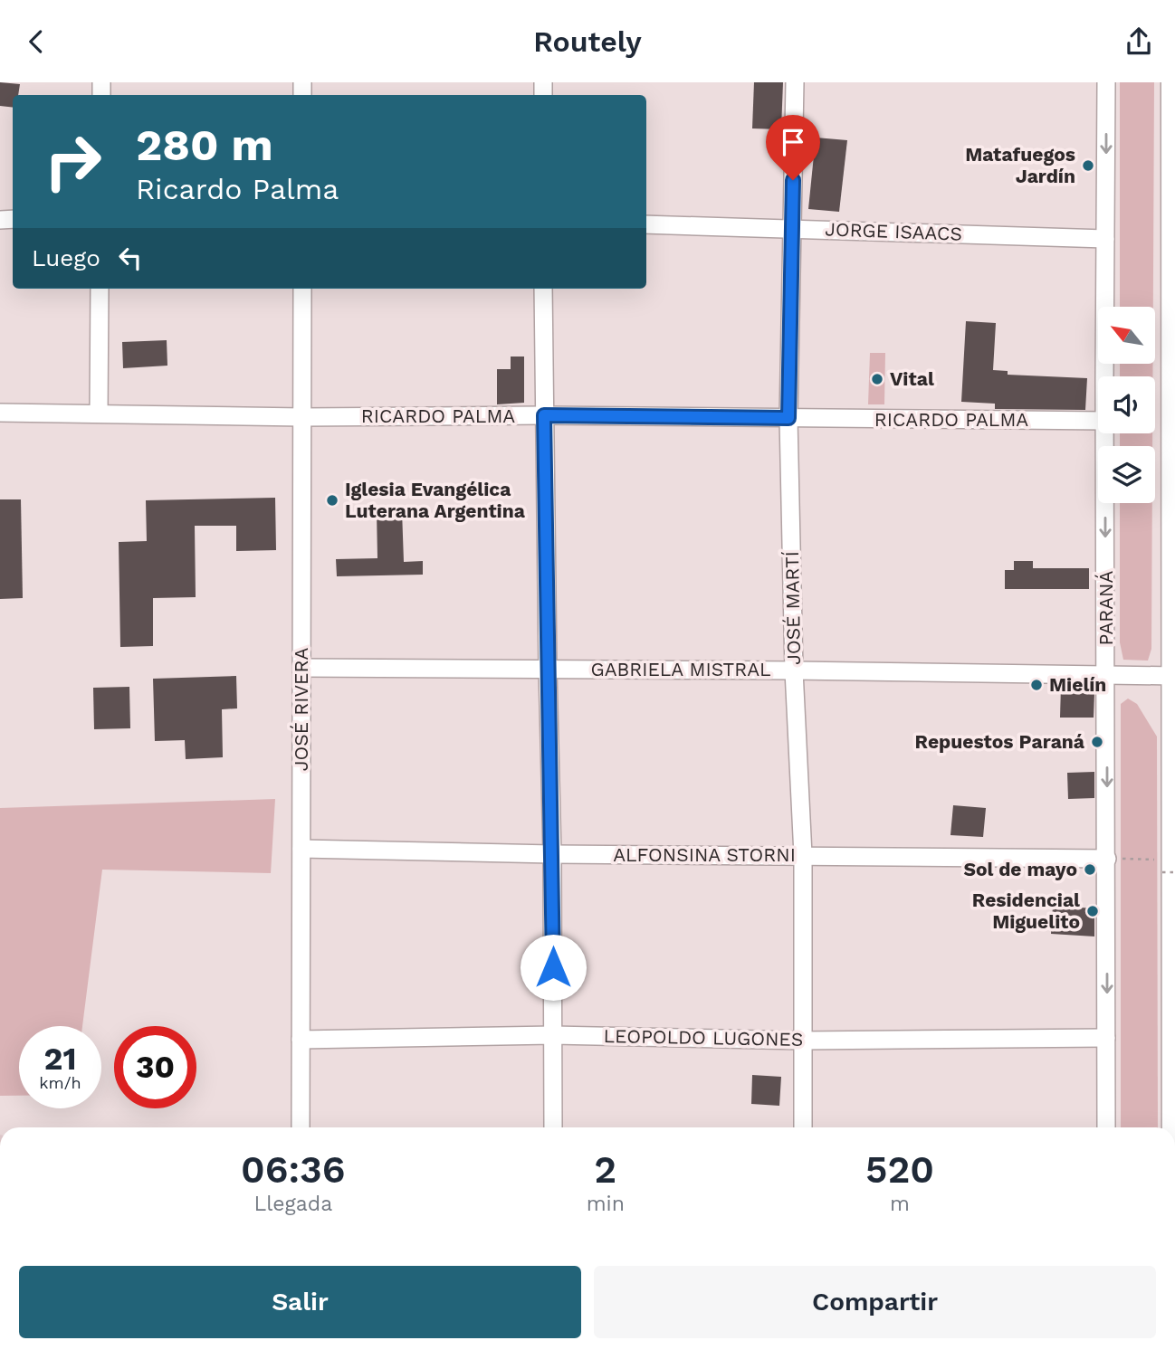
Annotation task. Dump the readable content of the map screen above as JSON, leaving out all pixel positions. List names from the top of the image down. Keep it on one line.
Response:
{"streets":{"street":["JORGE ISAACS","RICARDO PALMA","JOSÉ MARTÍ","PARANÁ","GABRIELA MISTRAL","JOSÉ RIVERA","ALFONSINA STORNI","LEOPOLDO LUGONES"]},"crossings":[["JORGE ISAACS","JOSÉ MARTÍ"],["JORGE ISAACS","PARANÁ"],["RICARDO PALMA","JOSÉ MARTÍ"],["RICARDO PALMA","JOSÉ RIVERA"],["JOSÉ MARTÍ","GABRIELA MISTRAL"],["JOSÉ MARTÍ","ALFONSINA STORNI"],["JOSÉ MARTÍ","LEOPOLDO LUGONES"],["PARANÁ","GABRIELA MISTRAL"],["PARANÁ","ALFONSINA STORNI"],["PARANÁ","LEOPOLDO LUGONES"],["GABRIELA MISTRAL","JOSÉ RIVERA"],["JOSÉ RIVERA","ALFONSINA STORNI"],["JOSÉ RIVERA","LEOPOLDO LUGONES"]],"one_way":["PARANÁ"],"places":["Matafuegos Jardín","Vital","Iglesia Evangélica Luterana Argentina","Mielín","Repuestos Paraná","Sol de mayo","Residencial Miguelito"],"north":"top left","page":{"header":"Routely","turn":["280 m","Ricardo Palma"],"then":"Luego","speed":"21 km/h","limit":"30","eta":["06:36","Llegada","2","min","520","m"],"buttons":["Salir","Compartir"]}}
